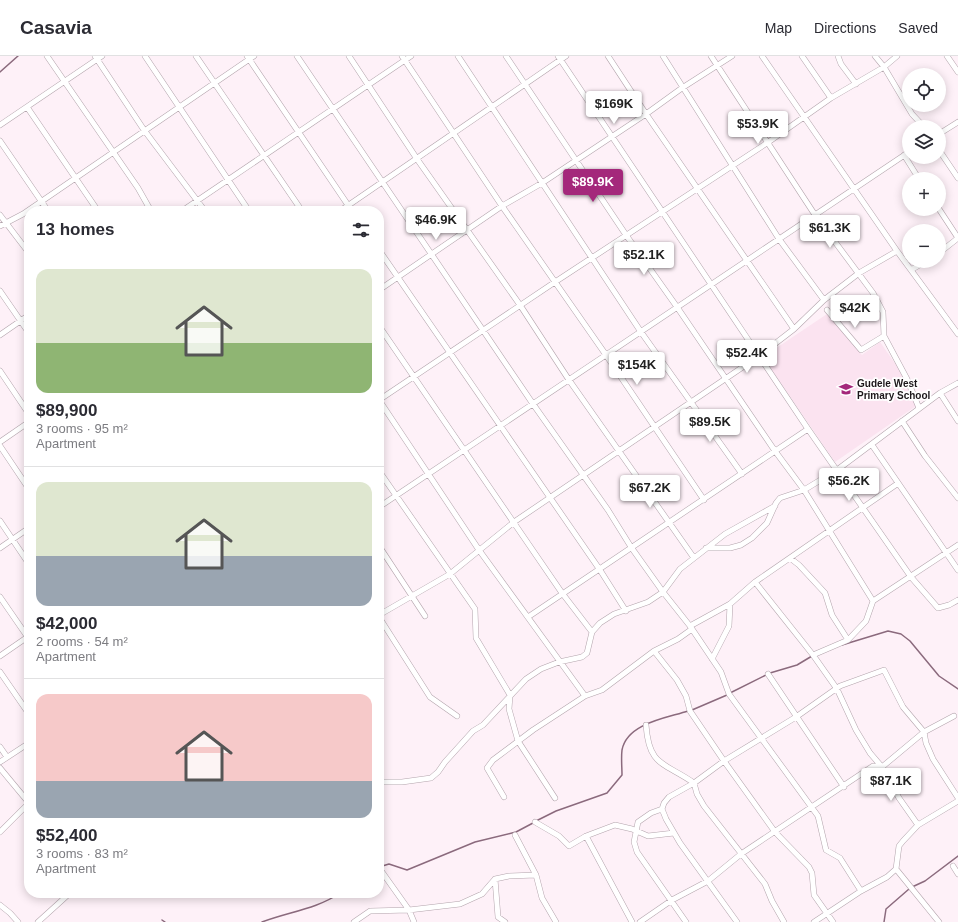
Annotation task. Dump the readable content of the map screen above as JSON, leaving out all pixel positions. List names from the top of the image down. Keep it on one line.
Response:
{"places":{"school or university":["Gudele West Primary School"]},"page":{"header":"Casavia","nav":["Map","Directions","Saved"],"map_buttons":["+","−"],"price":["$169K","$53.9K","$89.9K","$46.9K","$61.3K","$52.1K","$42K","$52.4K","$154K","$89.5K","$56.2K","$67.2K","$87.1K"],"heading":"13 homes","list":[{"name":"$89,900","note":"3 rooms · 95 m² · Apartment"},{"name":"$42,000","note":"2 rooms · 54 m² · Apartment"},{"name":"$52,400","note":"3 rooms · 83 m² · Apartment"}]}}
